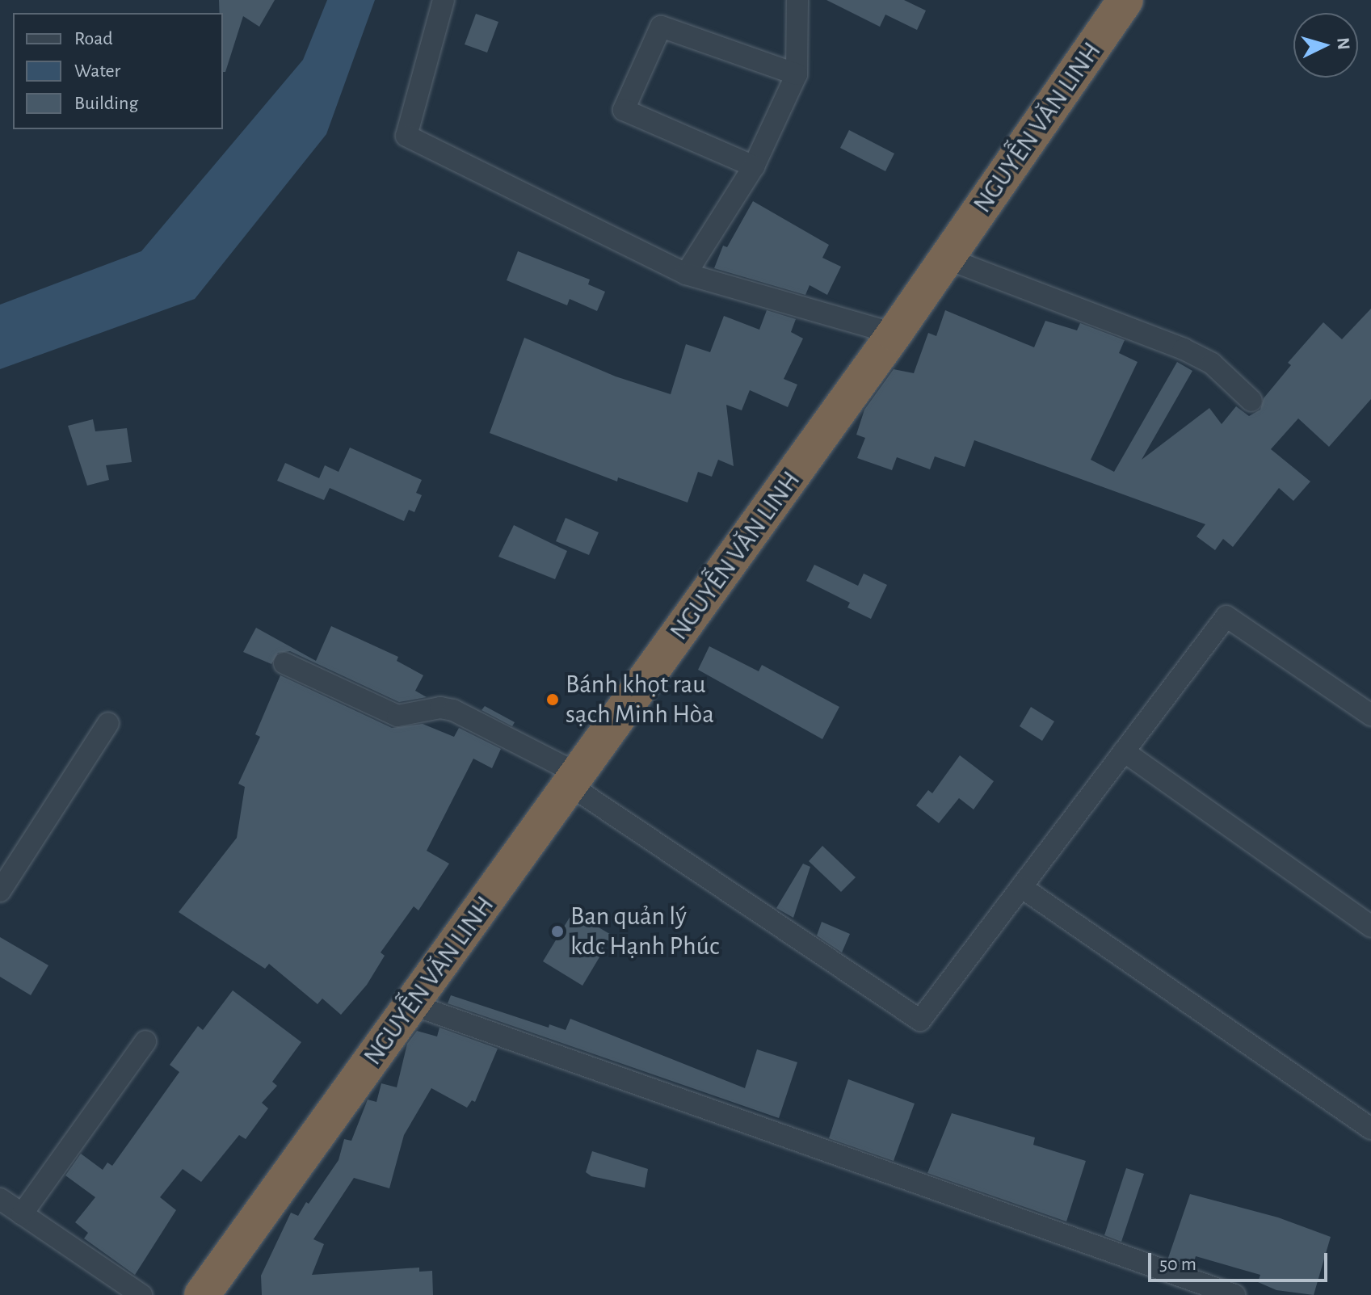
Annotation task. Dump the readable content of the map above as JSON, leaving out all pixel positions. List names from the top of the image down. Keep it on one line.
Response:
{"streets":{"highway":["NGUYỄN VĂN LINH"]},"places":["Bánh khọt rau sạch Minh Hòa","Ban quản lý kdc Hạnh Phúc"],"legend":["Road","Water","Building"],"scale_bar":"50 m","north":"right"}
